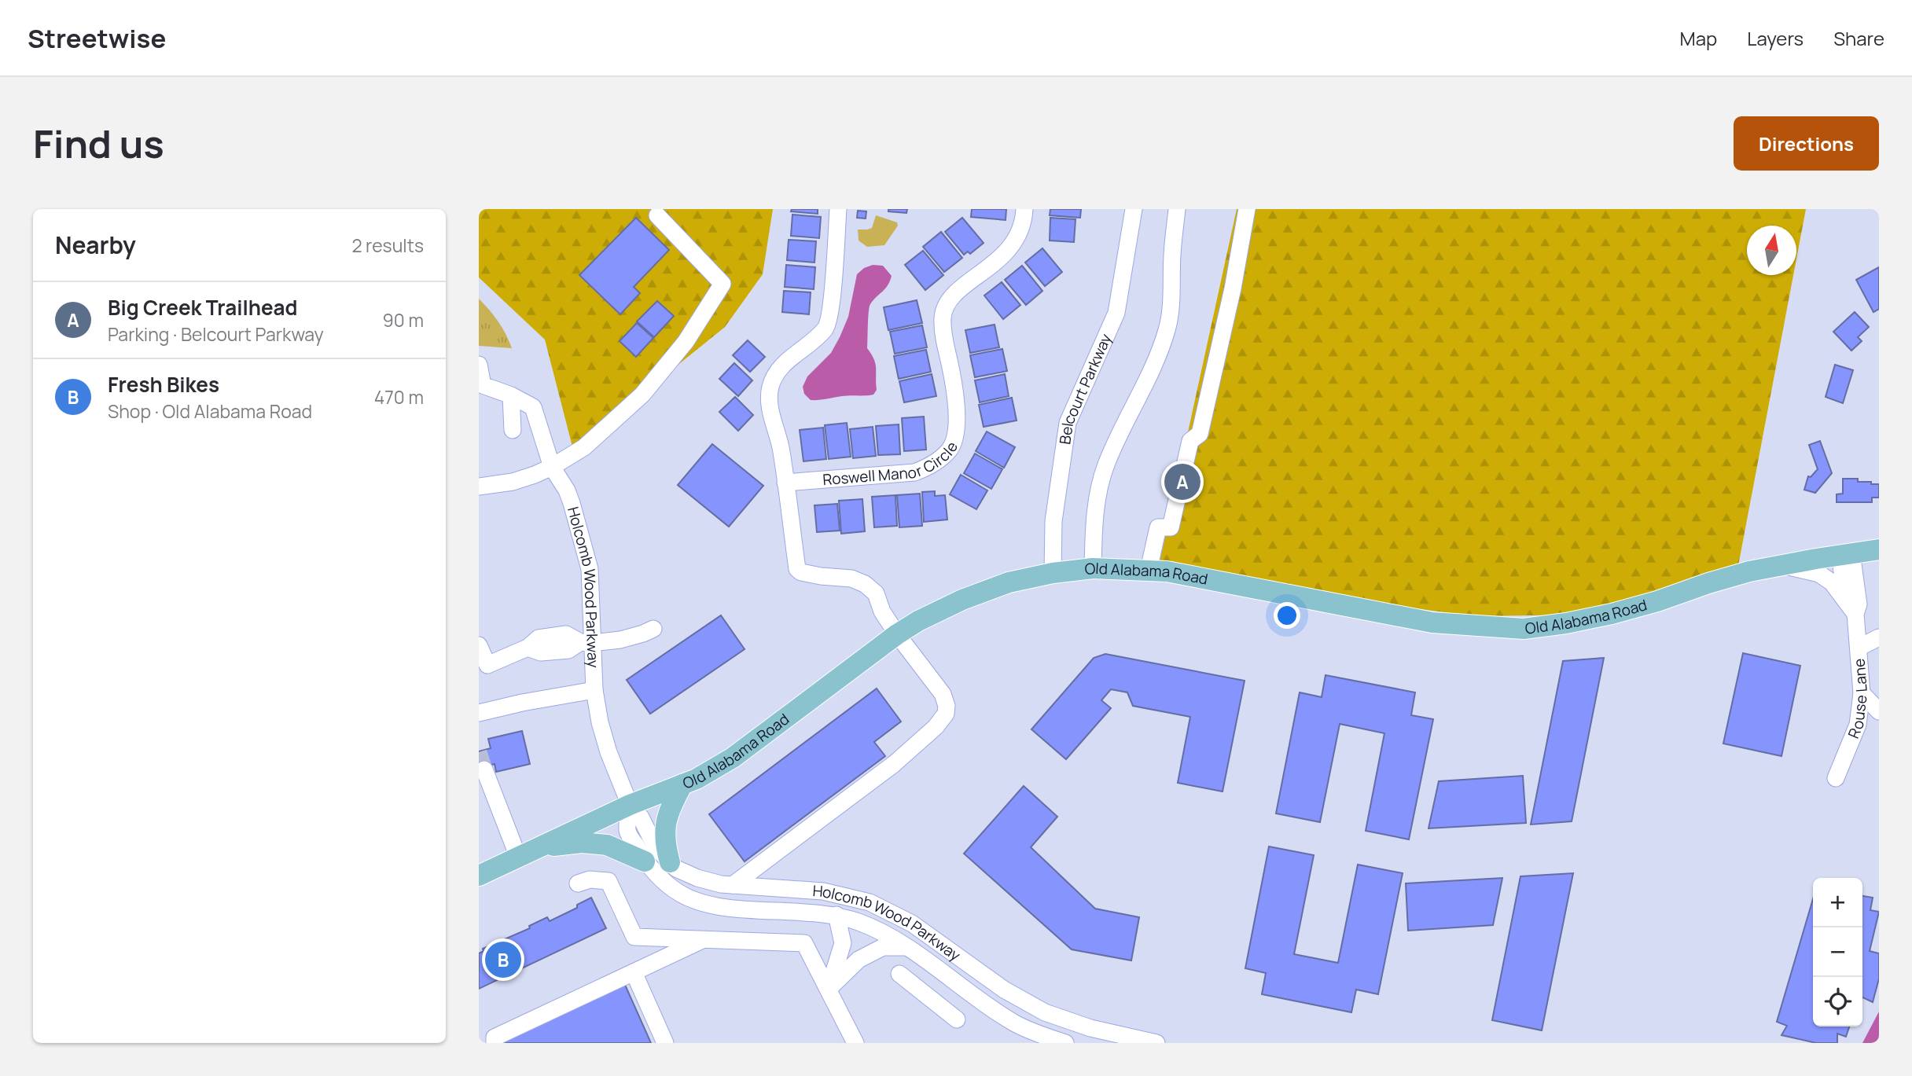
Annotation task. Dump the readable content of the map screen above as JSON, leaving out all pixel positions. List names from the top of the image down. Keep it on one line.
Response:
{"streets":{"main road":["Old Alabama Road"],"street":["Belcourt Parkway","Roswell Manor Circle","Holcomb Wood Parkway","Rouse Lane"]},"crossings":[["Belcourt Parkway","Old Alabama Road"],["Old Alabama Road","Holcomb Wood Parkway"],["Old Alabama Road","Rouse Lane"]],"north":"top","page":{"header":"Streetwise","nav":["Map","Layers","Share"],"buttons":"Directions","title":"Find us","heading":["Nearby","2 results"],"list":[{"mark":"A","name":"Big Creek Trailhead","note":"Parking · Belcourt Parkway","value":"90 m"},{"mark":"B","name":"Fresh Bikes","note":"Shop · Old Alabama Road","value":"470 m"}],"pins":["A","B"],"map_buttons":["+","−"]}}
